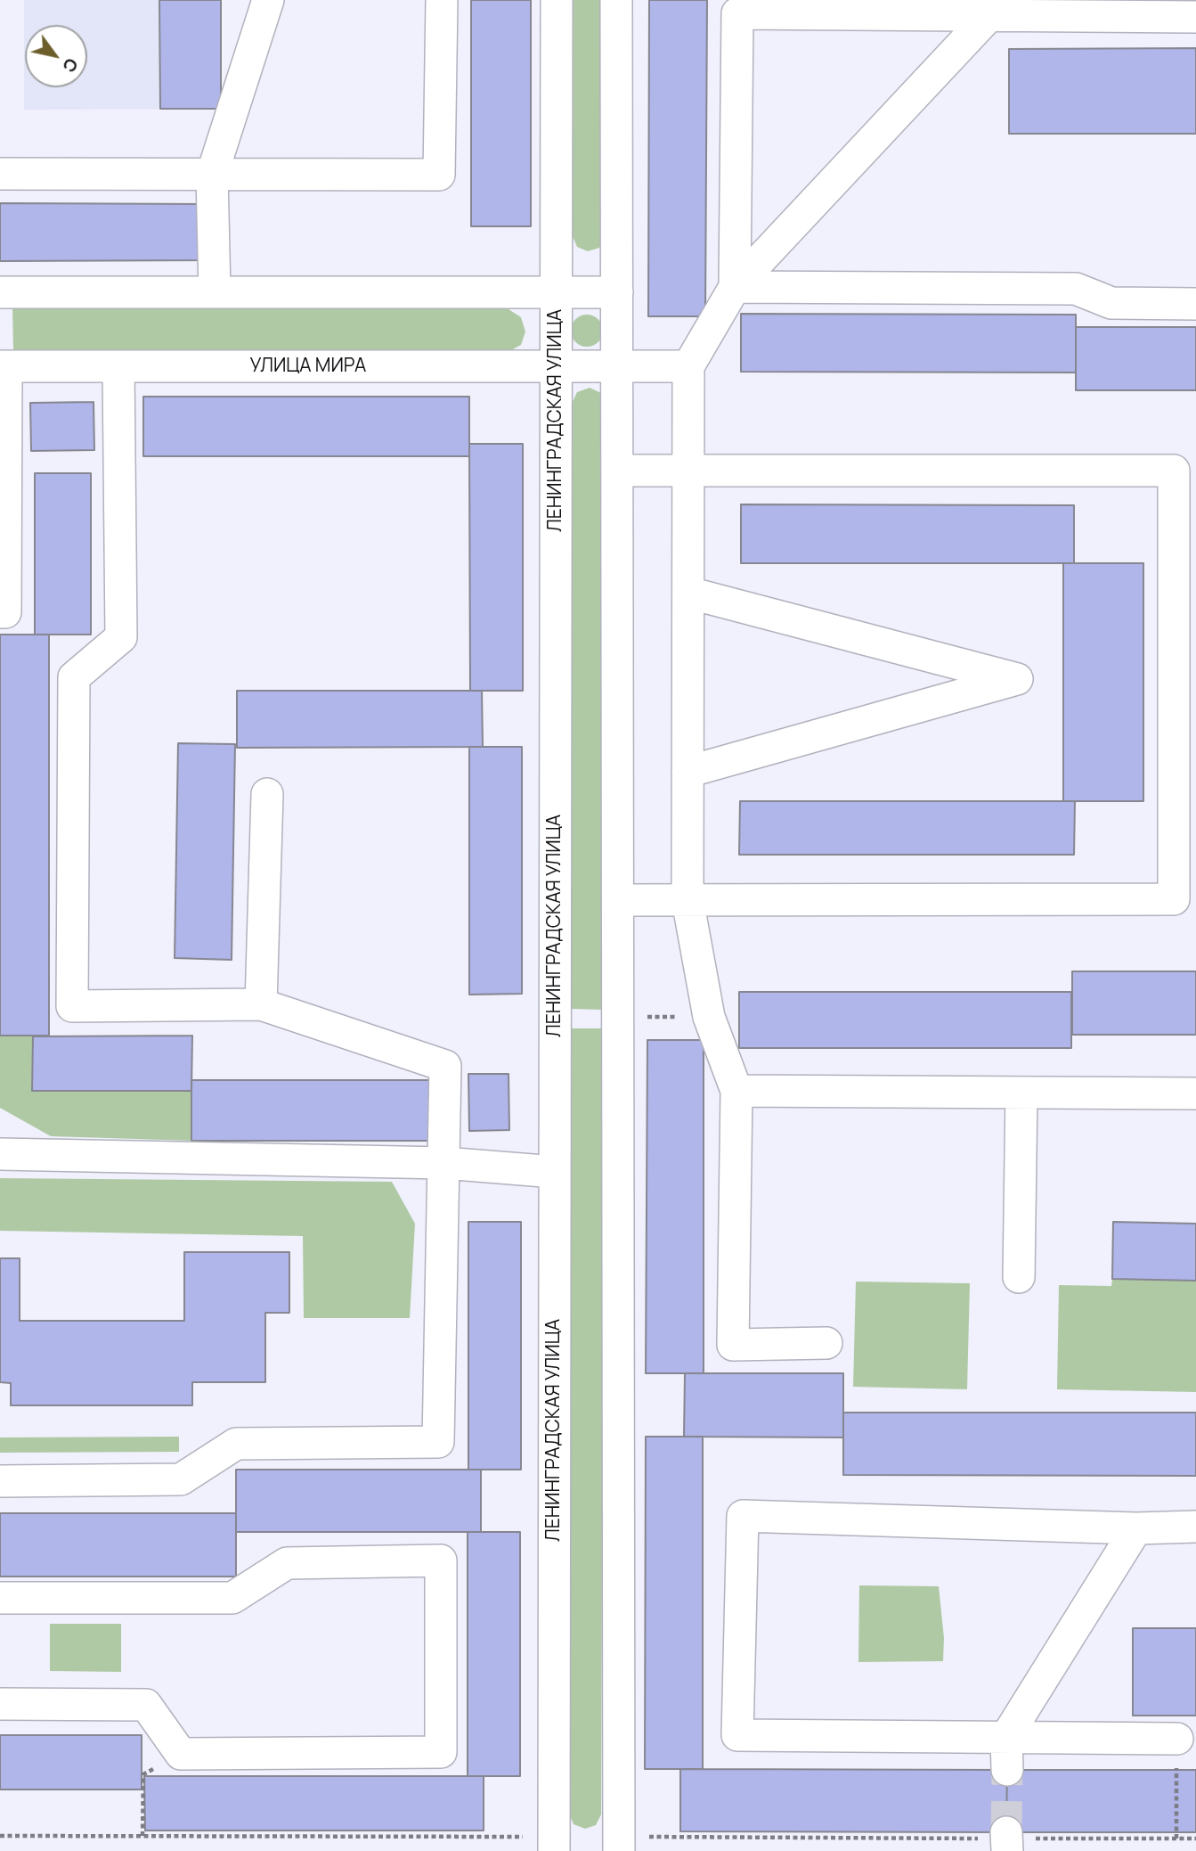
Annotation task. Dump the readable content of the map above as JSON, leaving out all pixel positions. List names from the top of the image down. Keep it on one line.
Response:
{"streets":{"street":["УЛИЦА МИРА","ЛЕНИНГРАДСКАЯ УЛИЦА"]},"crossings":[["УЛИЦА МИРА","ЛЕНИНГРАДСКАЯ УЛИЦА"]],"north":"bottom right"}
